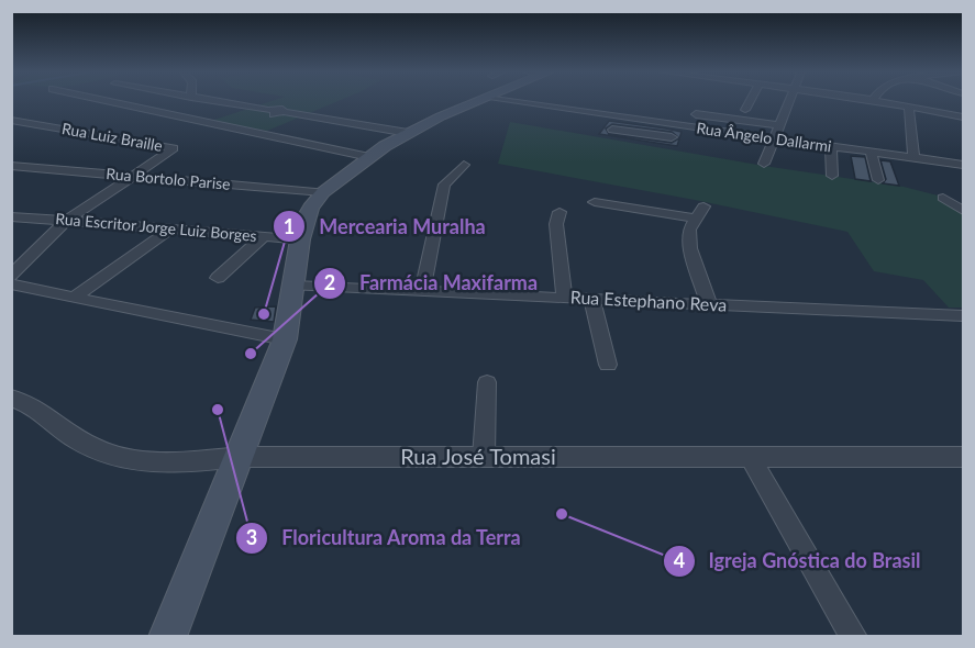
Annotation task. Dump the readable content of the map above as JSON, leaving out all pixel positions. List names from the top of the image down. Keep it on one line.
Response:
{"streets":{"street":["Rua Luiz Braille","Rua Ângelo Dallarmi","Rua Bortolo Parise","Rua Escritor Jorge Luiz Borges","Rua Estephano Reva","Rua José Tomasi"]},"crossings":[["Rua Luiz Braille","Rua Bortolo Parise"]],"places":["Mercearia Muralha","Farmácia Maxifarma","Floricultura Aroma da Terra","Igreja Gnóstica do Brasil"]}
